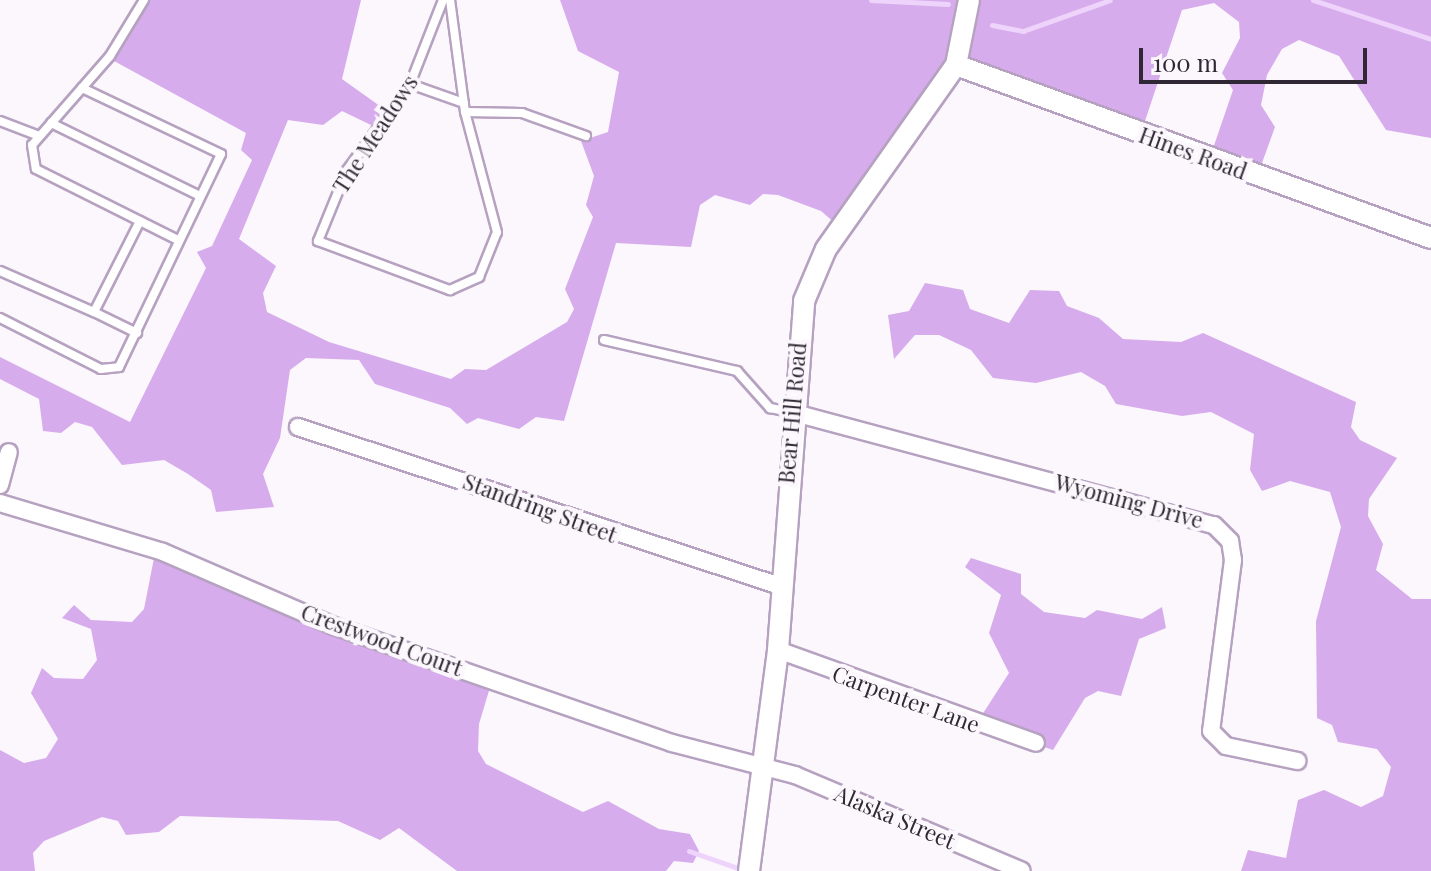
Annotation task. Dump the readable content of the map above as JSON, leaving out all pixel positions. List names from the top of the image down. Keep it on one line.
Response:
{"streets":{"street":["Hines Road","Bear Hill Road","Wyoming Drive","Standring Street","Crestwood Court","Carpenter Lane","Alaska Street"],"lane":["The Meadows"]},"crossings":[["Hines Road","Bear Hill Road"],["Bear Hill Road","Wyoming Drive"],["Bear Hill Road","Standring Street"],["Bear Hill Road","Crestwood Court"],["Bear Hill Road","Carpenter Lane"],["Bear Hill Road","Alaska Street"],["Crestwood Court","Alaska Street"]],"scale_bar":"100 m"}
